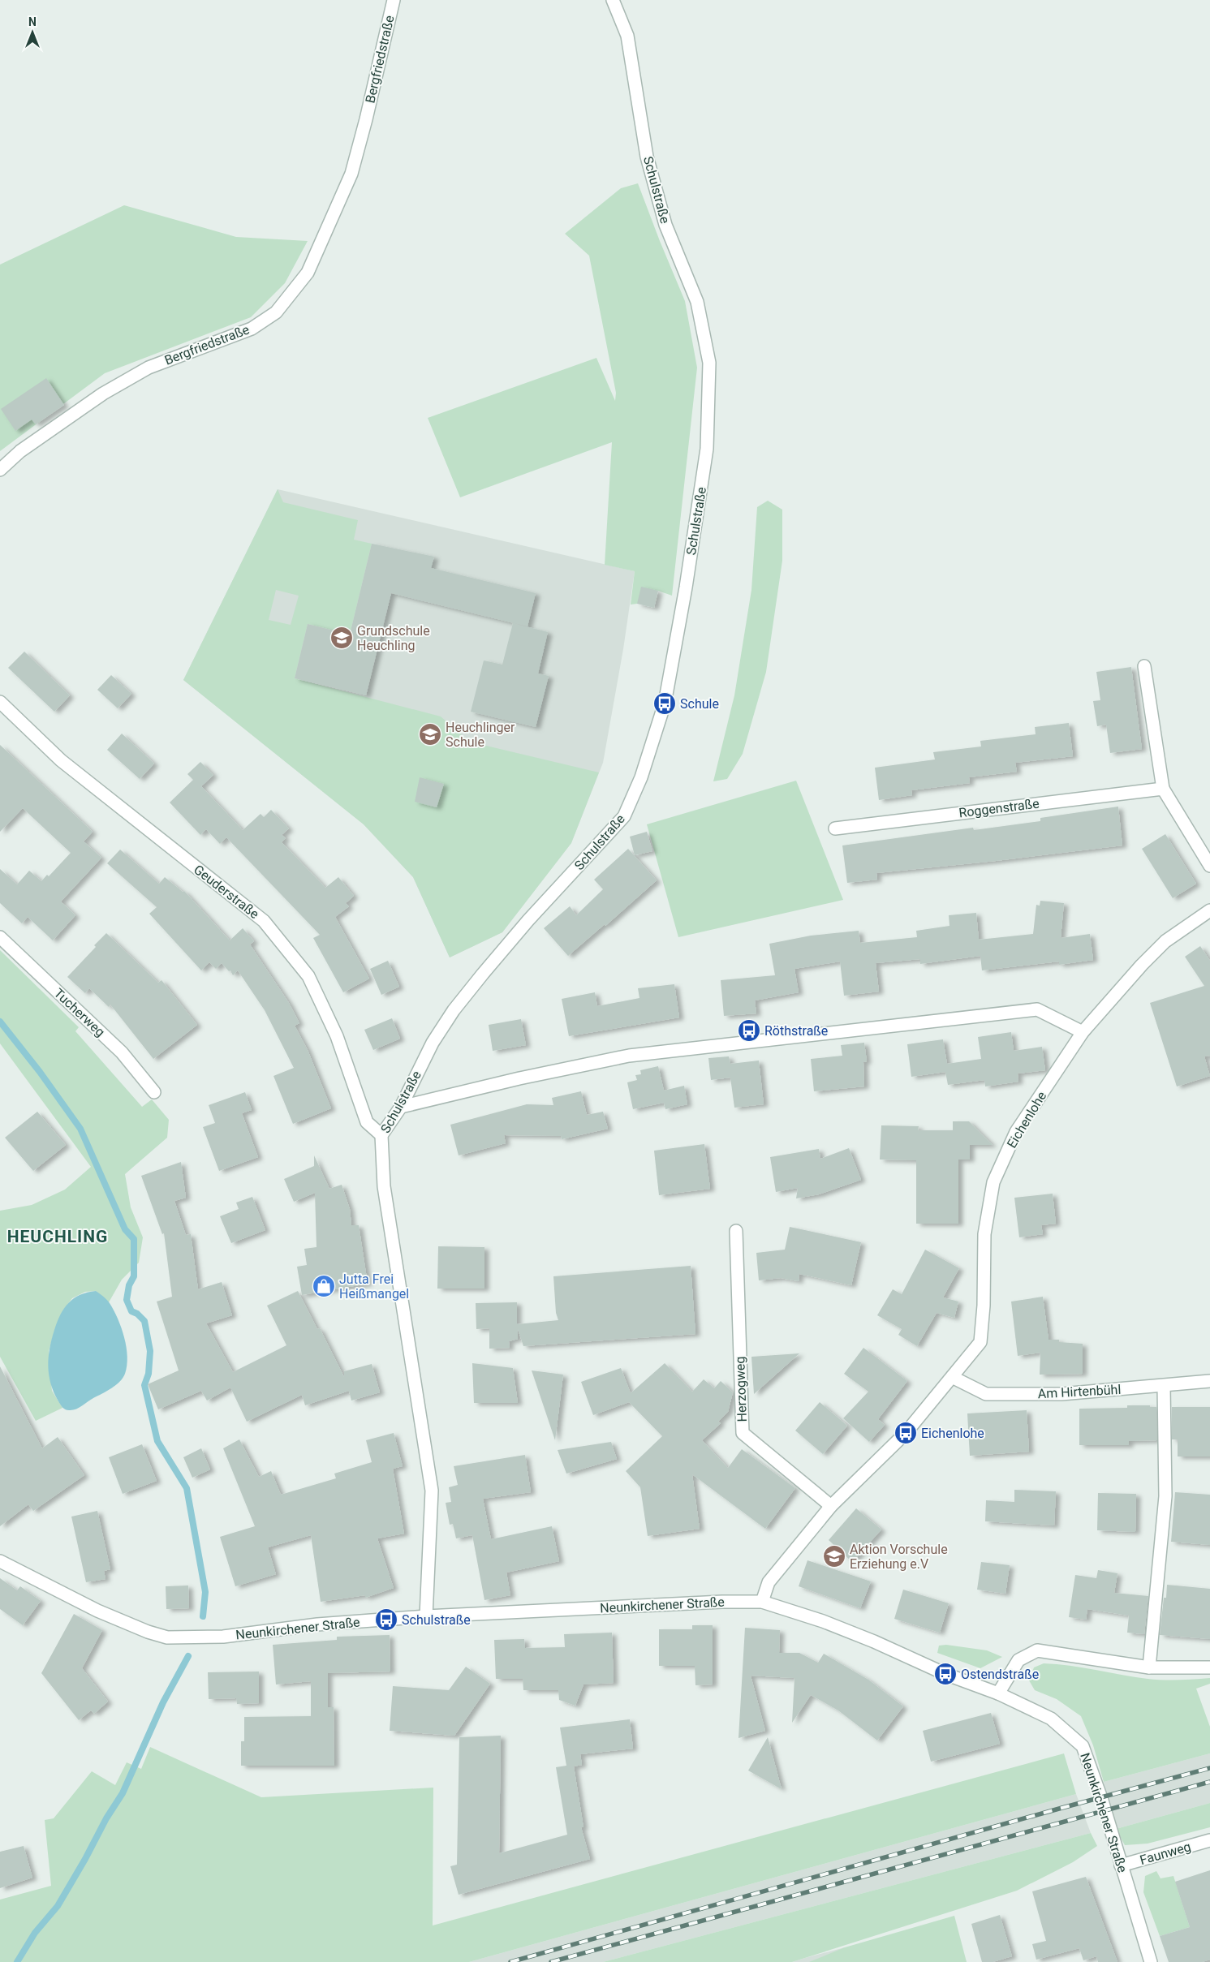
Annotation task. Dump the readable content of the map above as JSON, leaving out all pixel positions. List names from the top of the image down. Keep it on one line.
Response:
{"streets":{"street":["Bergfriedstraße","Schulstraße","Roggenstraße","Geuderstraße","Tucherweg","Eichenlohe","Herzogweg","Am Hirtenbühl","Neunkirchener Straße","Faunweg"]},"crossings":[["Schulstraße","Geuderstraße"],["Schulstraße","Neunkirchener Straße"],["Eichenlohe","Herzogweg"],["Eichenlohe","Am Hirtenbühl"],["Eichenlohe","Neunkirchener Straße"],["Neunkirchener Straße","Faunweg"]],"districts":["HEUCHLING"],"places":{"school or university":["Grundschule Heuchling","Heuchlinger Schule","Aktion Vorschule Erziehung e.V"],"bus stop":["Schule","Röthstraße","Eichenlohe","Schulstraße","Ostendstraße"],"shop":["Jutta Frei Heißmangel"]},"north":"top"}
